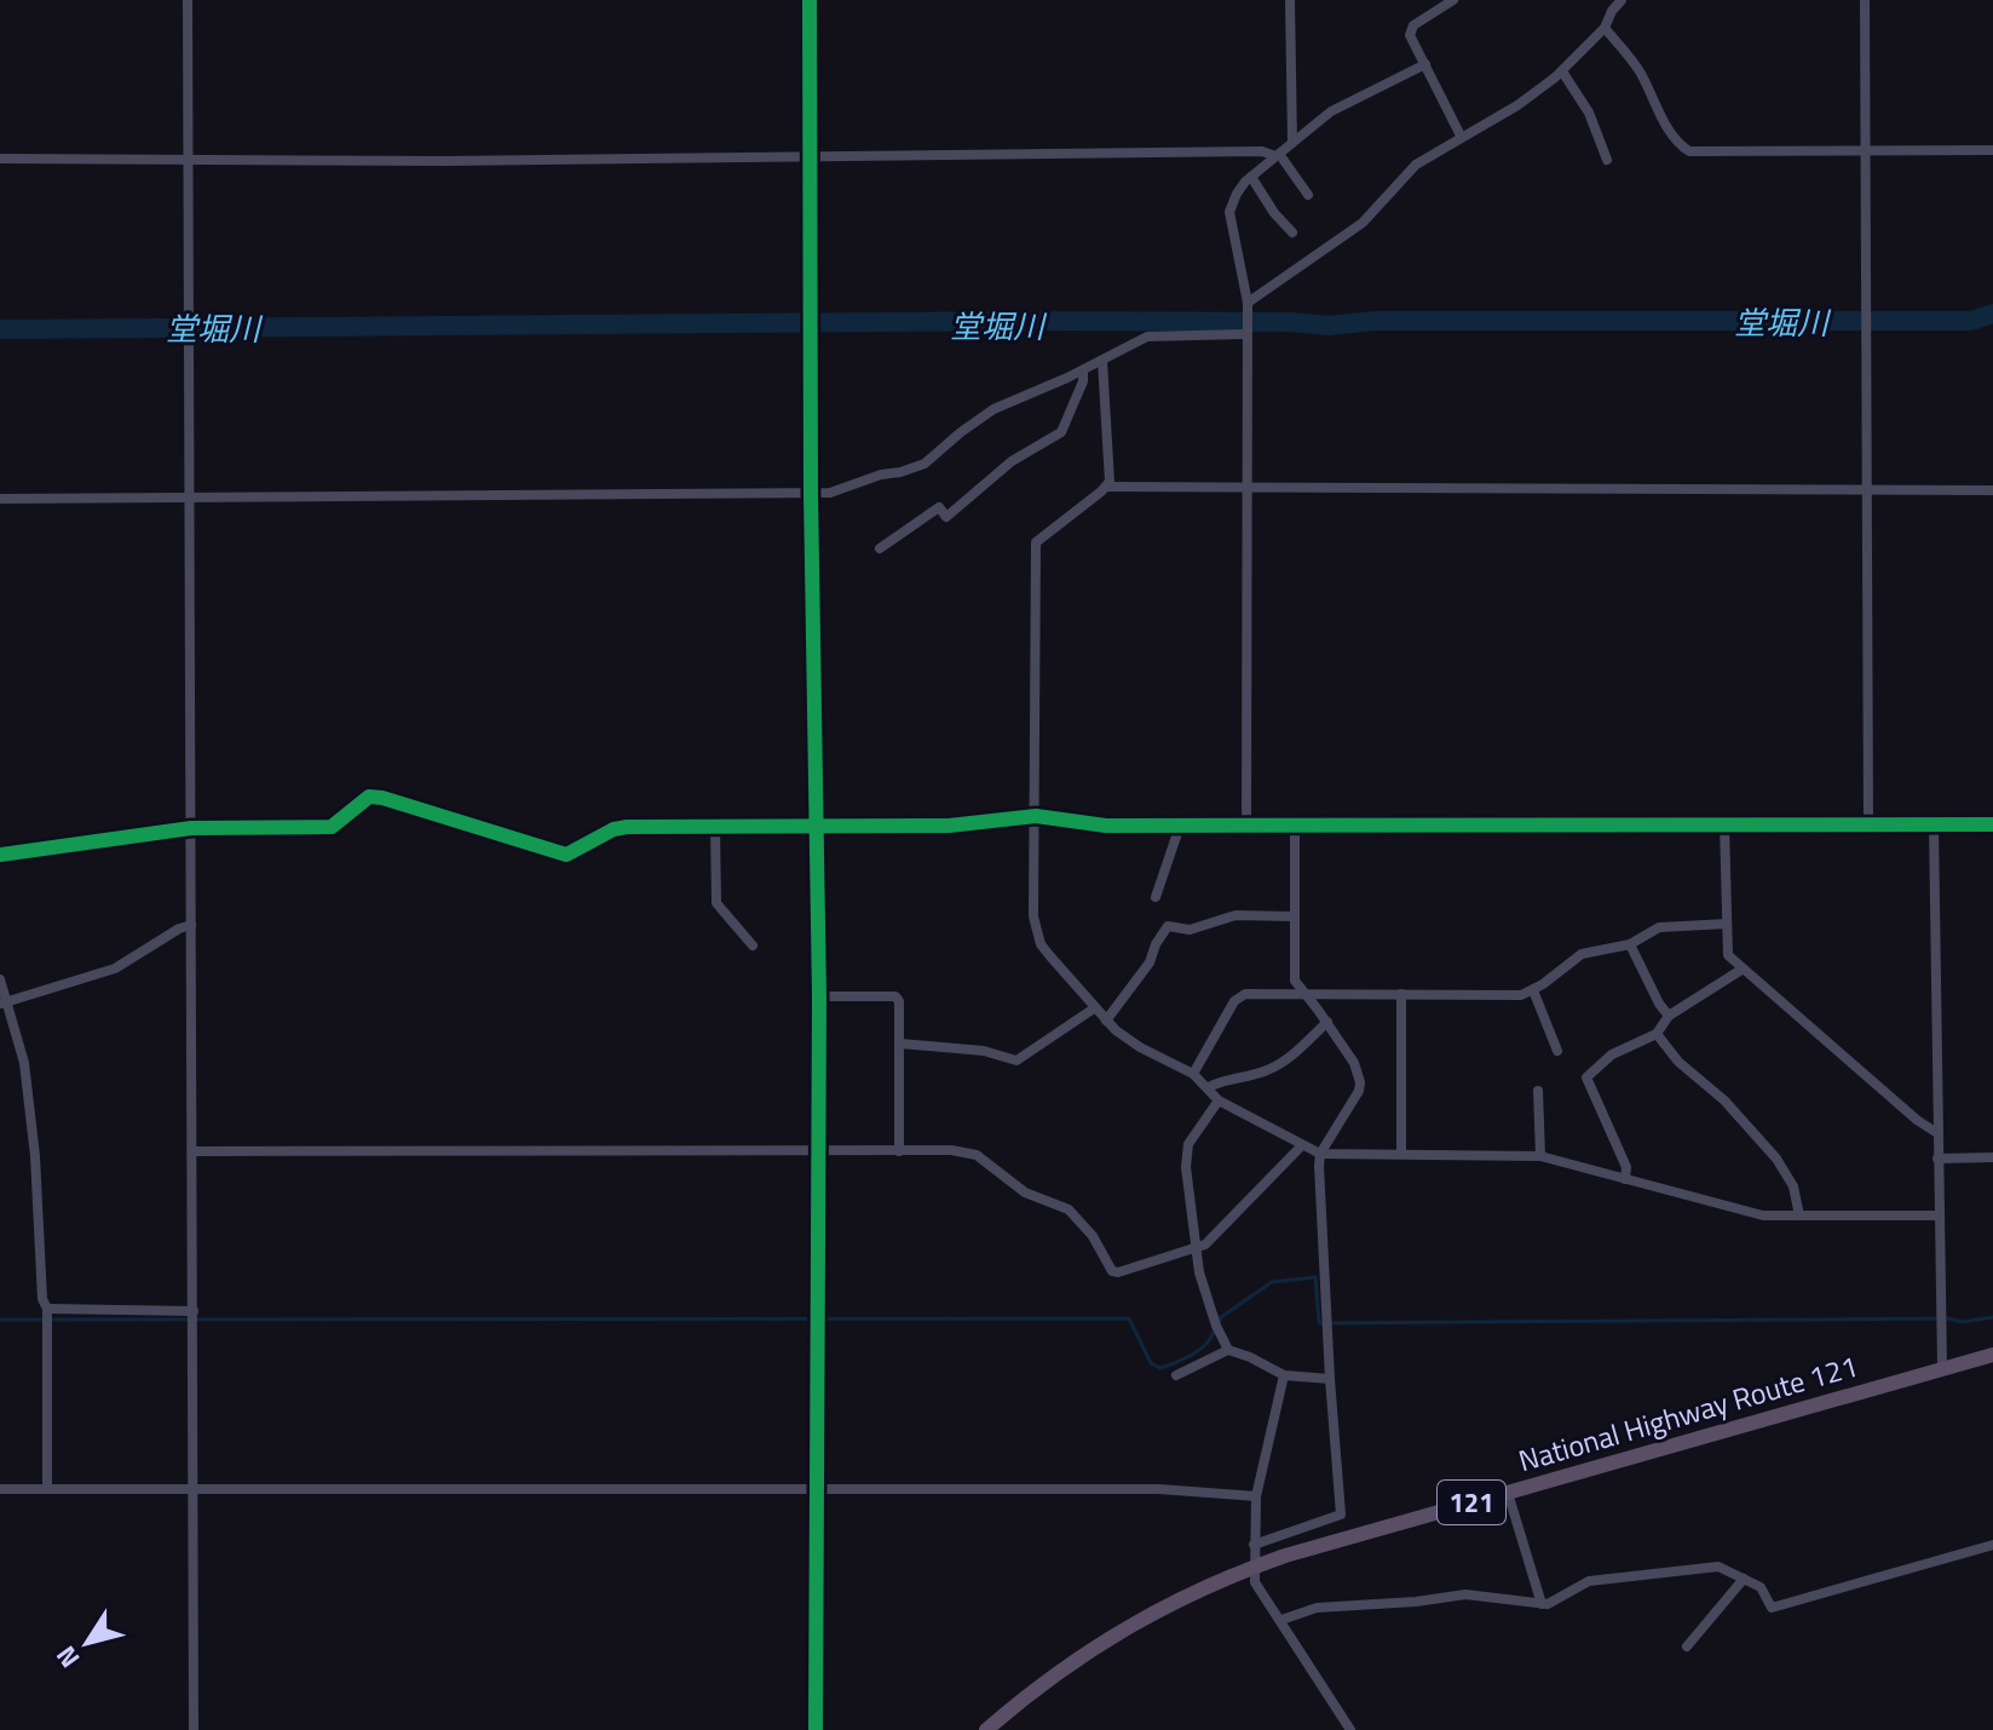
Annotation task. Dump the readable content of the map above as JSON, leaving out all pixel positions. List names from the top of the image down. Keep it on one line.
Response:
{"streets":{"highway":["National Highway Route 121","121"]},"water":["堂堀川"],"north":"bottom left"}
